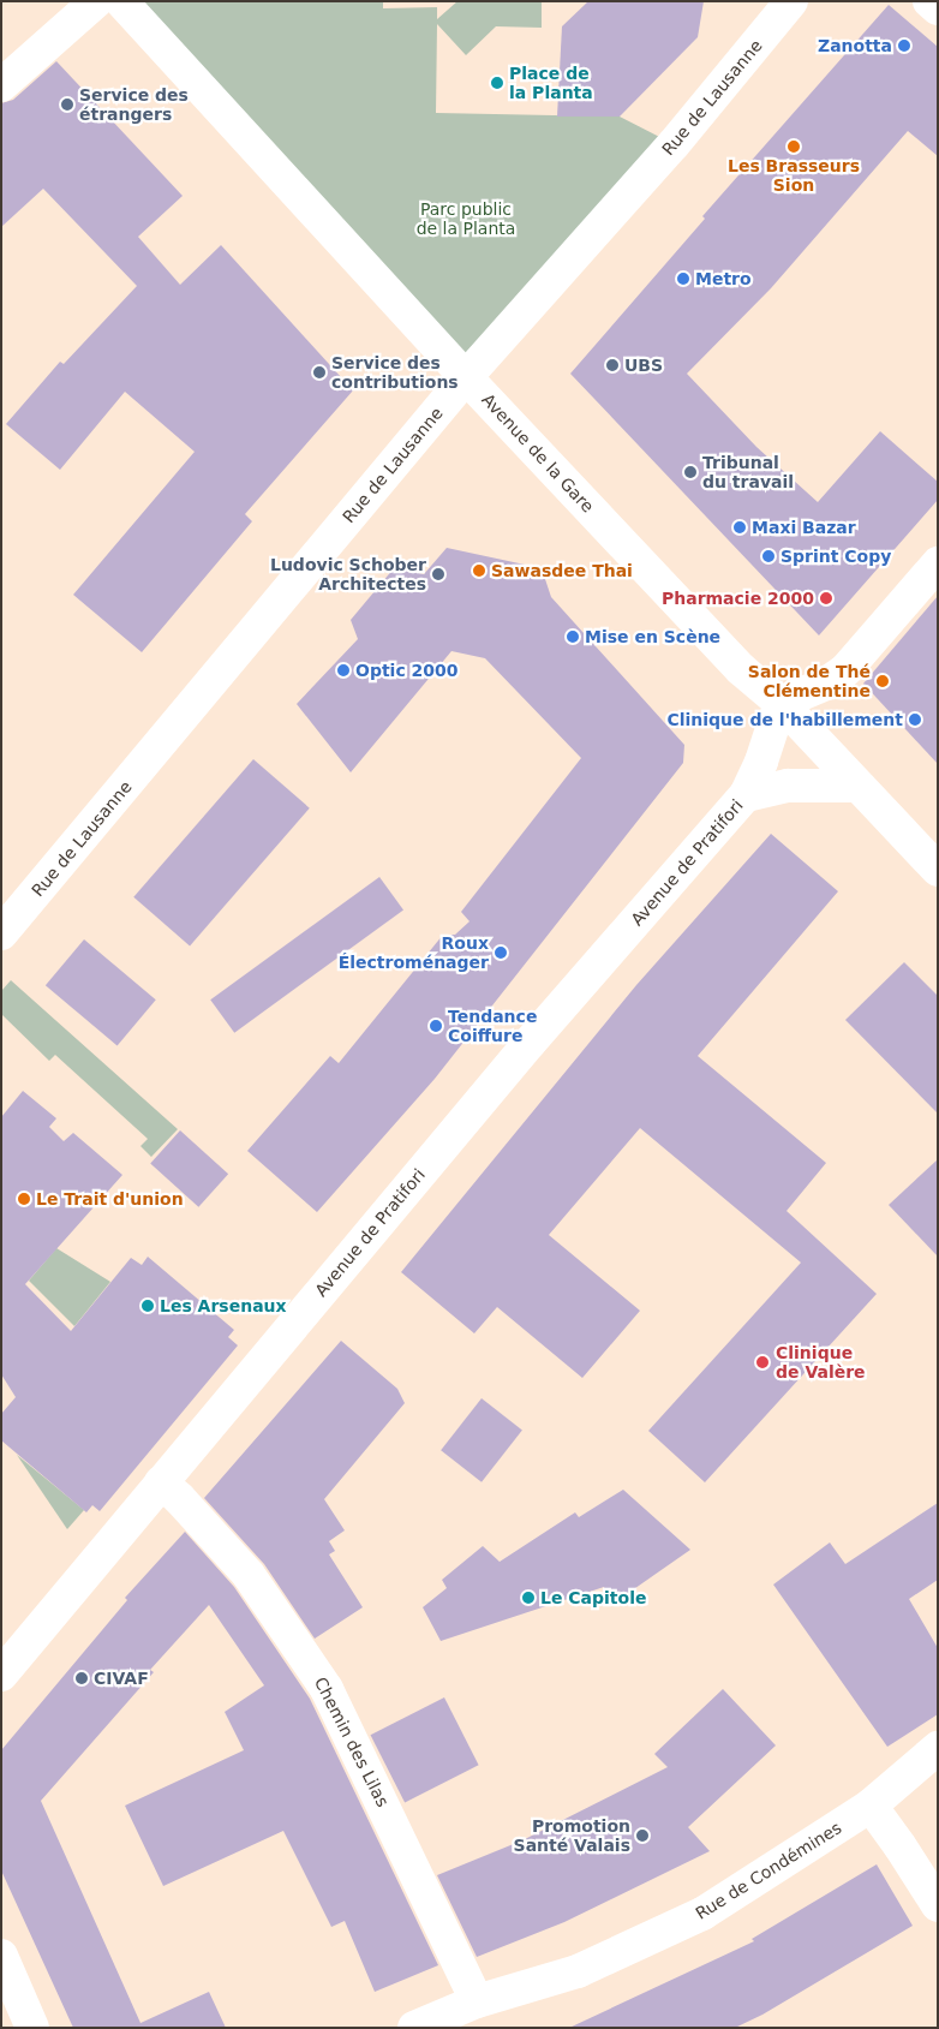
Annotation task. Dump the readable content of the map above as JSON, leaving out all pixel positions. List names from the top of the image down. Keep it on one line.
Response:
{"streets":{"street":["Rue de Lausanne","Avenue de la Gare","Avenue de Pratifori","Chemin des Lilas","Rue de Condémines"]},"crossings":[["Rue de Lausanne","Avenue de la Gare"],["Avenue de la Gare","Avenue de Pratifori"],["Avenue de Pratifori","Chemin des Lilas"],["Chemin des Lilas","Rue de Condémines"]],"parks":["Parc public de la Planta"],"places":["Zanotta","Place de la Planta","Service des étrangers","Les Brasseurs Sion","Metro","UBS","Service des contributions","Tribunal du travail","Maxi Bazar","Sprint Copy","Sawasdee Thai","Ludovic Schober Architectes","Pharmacie 2000","Mise en Scène","Optic 2000","Salon de Thé Clémentine","Clinique de l'habillement","Roux Électroménager","Tendance Coiffure","Le Trait d'union","Les Arsenaux","Clinique de Valère","Le Capitole","CIVAF","Promotion Santé Valais"]}
